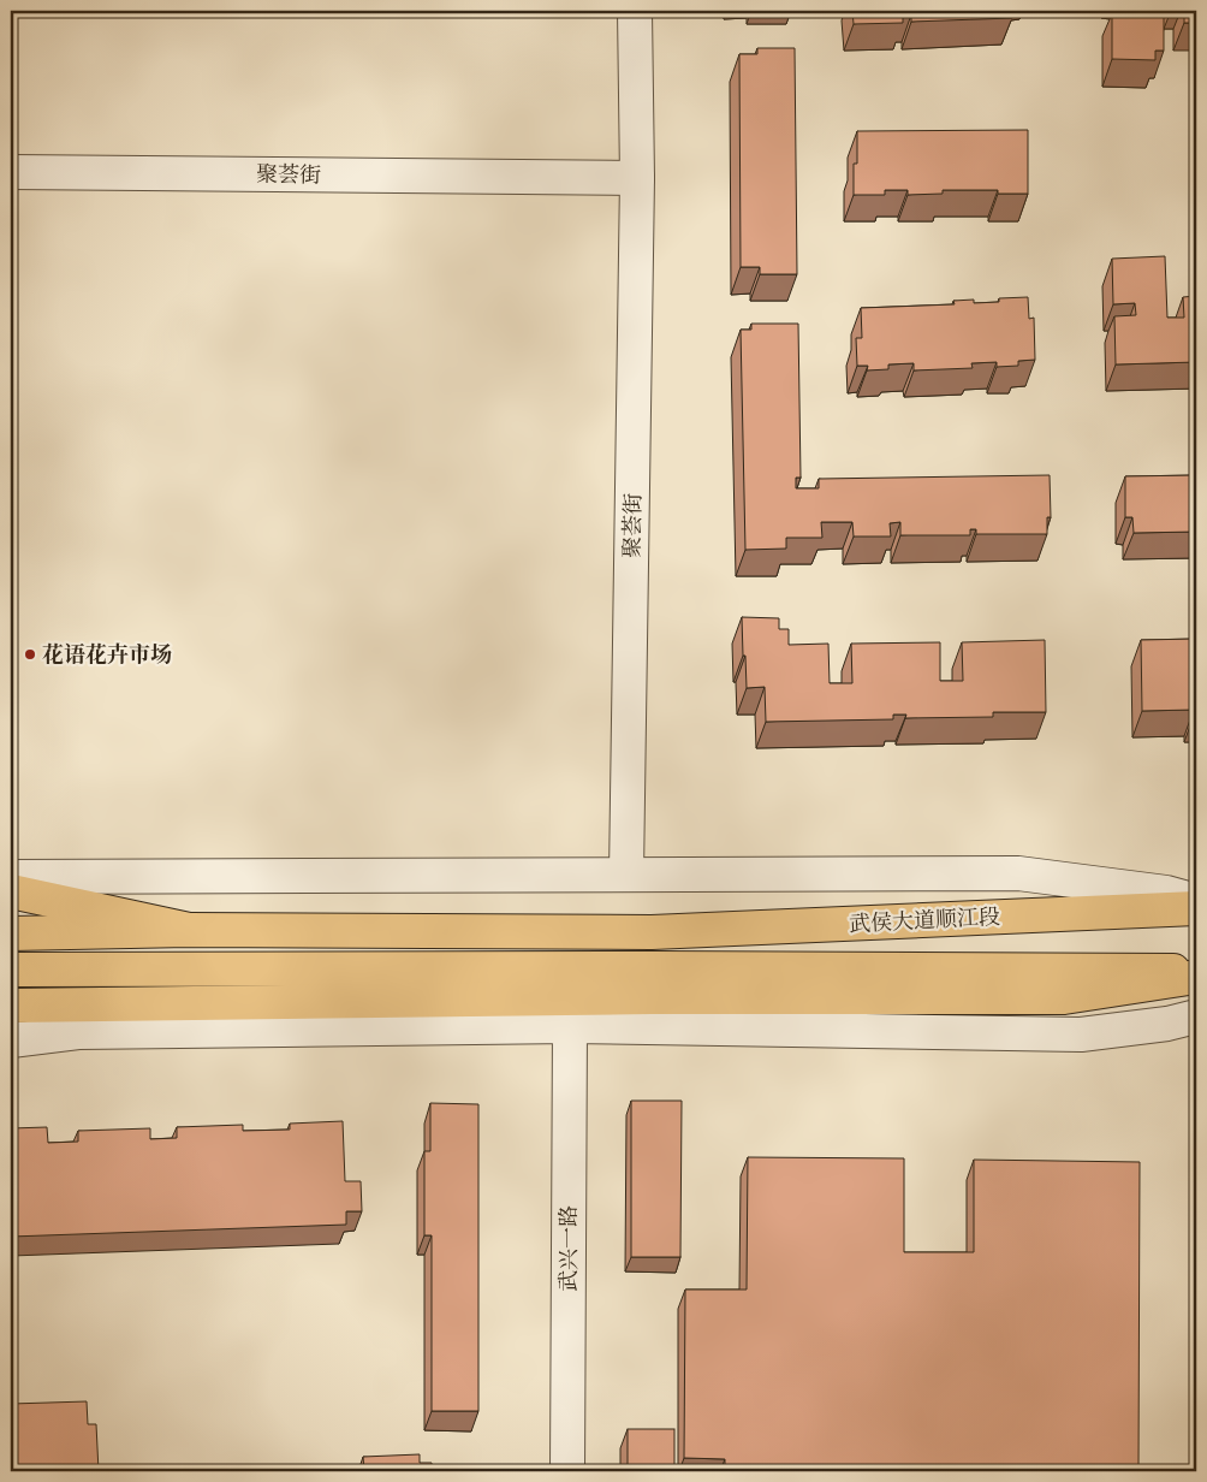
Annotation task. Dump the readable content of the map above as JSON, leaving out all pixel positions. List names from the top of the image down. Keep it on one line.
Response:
{"streets":{"main road":["武侯大道顺江段"],"street":["聚荟街","武兴一路"]},"places":["花语花卉市场"]}
